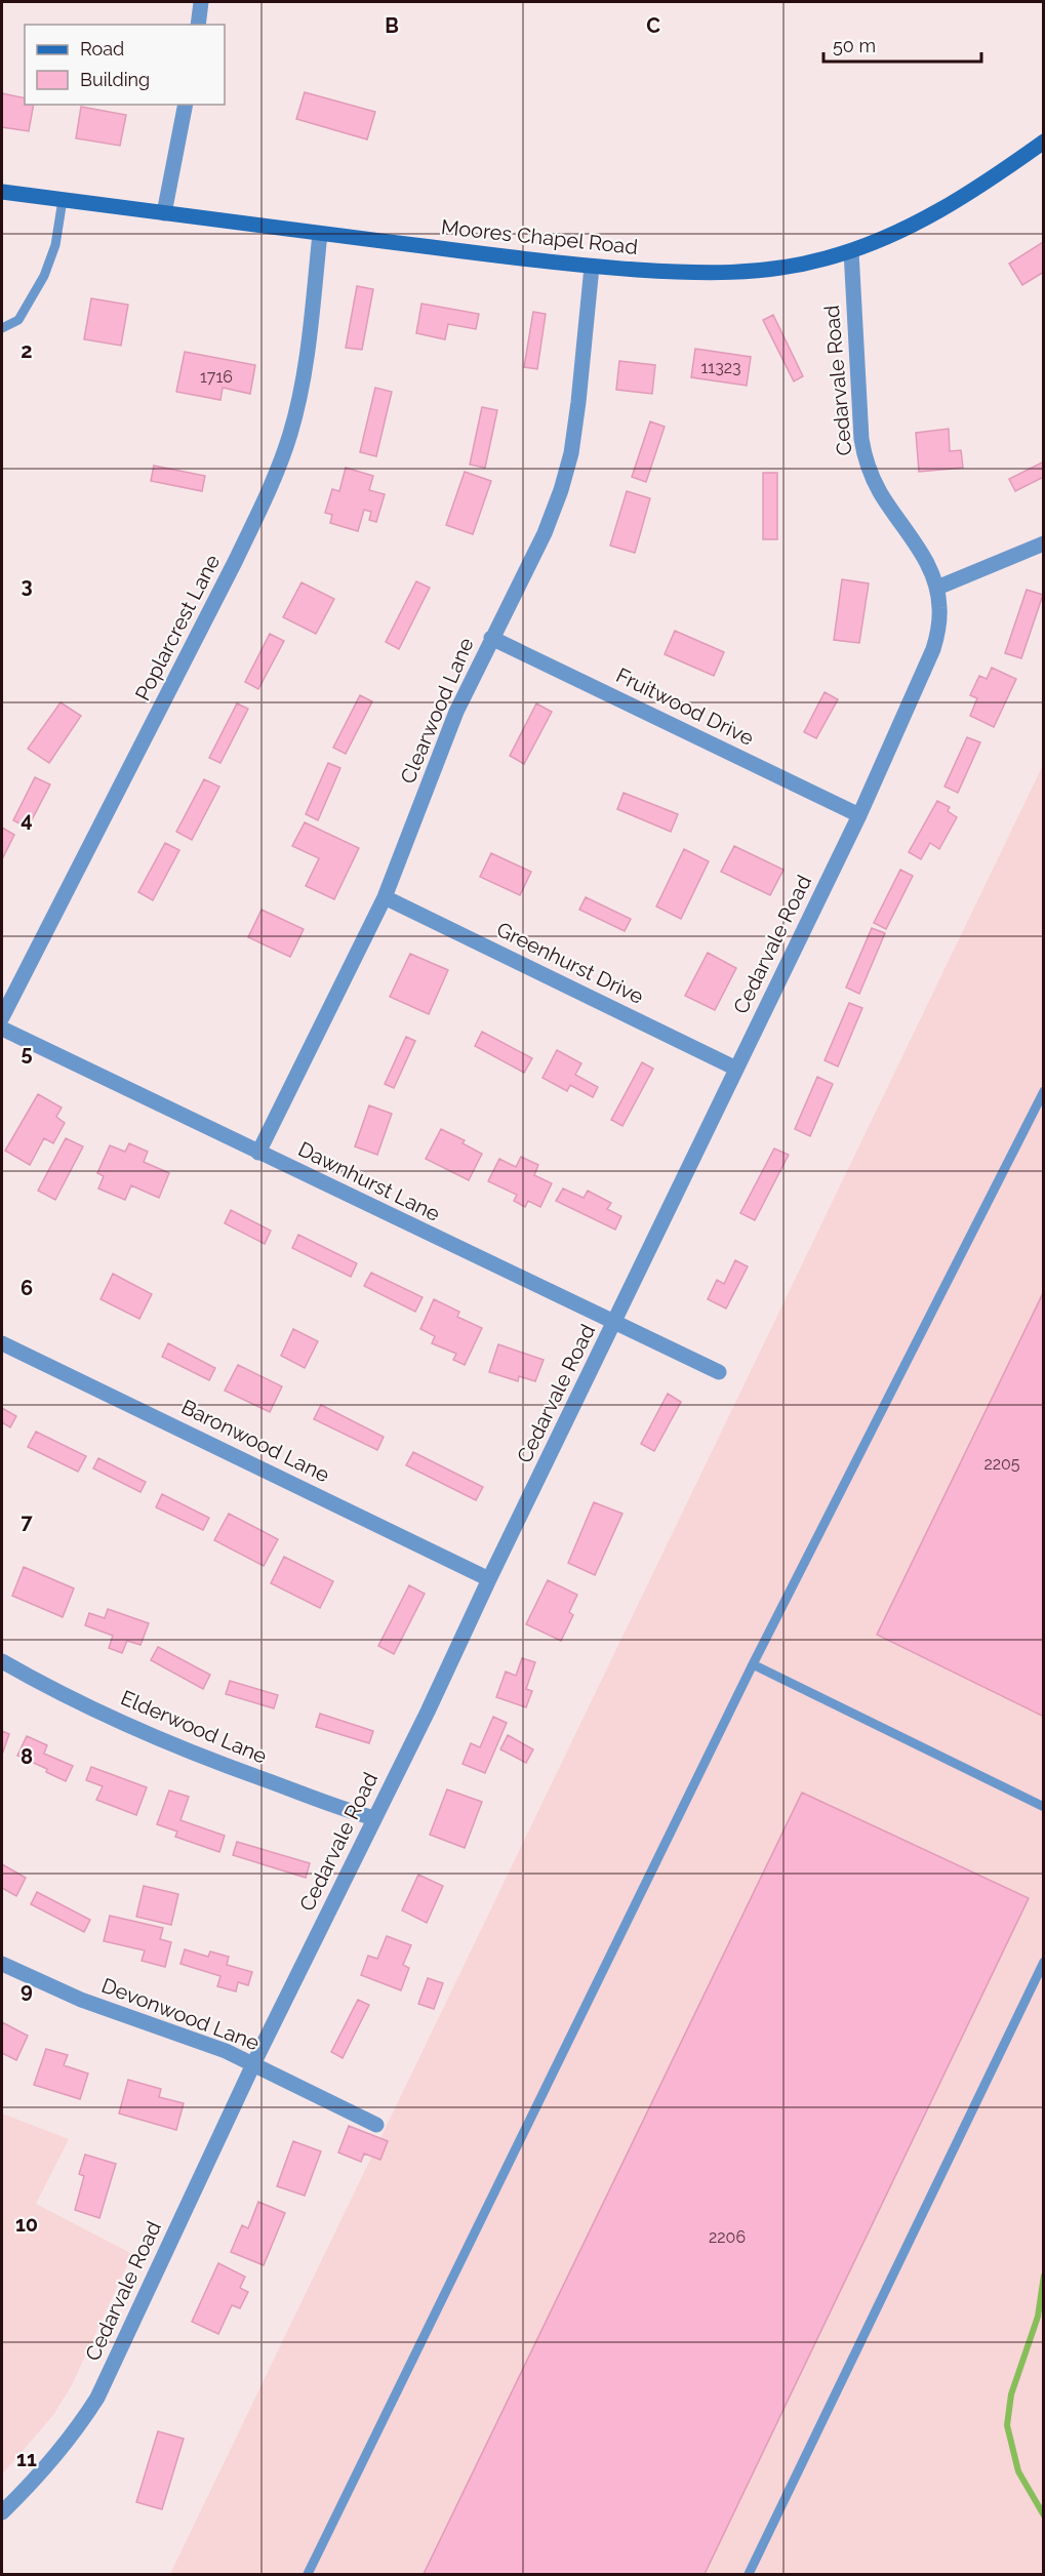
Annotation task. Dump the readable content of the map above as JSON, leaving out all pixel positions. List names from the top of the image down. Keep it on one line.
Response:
{"streets":{"main road":["Moores Chapel Road"],"street":["Cedarvale Road","Poplarcrest Lane","Fruitwood Drive","Clearwood Lane","Greenhurst Drive","Dawnhurst Lane","Baronwood Lane","Elderwood Lane","Devonwood Lane"]},"crossings":[["Moores Chapel Road","Cedarvale Road"],["Moores Chapel Road","Poplarcrest Lane"],["Moores Chapel Road","Clearwood Lane"],["Cedarvale Road","Fruitwood Drive"],["Cedarvale Road","Greenhurst Drive"],["Cedarvale Road","Dawnhurst Lane"],["Cedarvale Road","Baronwood Lane"],["Cedarvale Road","Elderwood Lane"],["Cedarvale Road","Devonwood Lane"],["Fruitwood Drive","Clearwood Lane"],["Clearwood Lane","Greenhurst Drive"],["Clearwood Lane","Dawnhurst Lane"]],"house_numbers":["11323","1716","2205","2206"],"legend":["Road","Building"],"scale_bar":"50 m","grid":{"columns":["B","C"],"rows":["2","3","4","5","6","7","8","9","10","11"]}}
